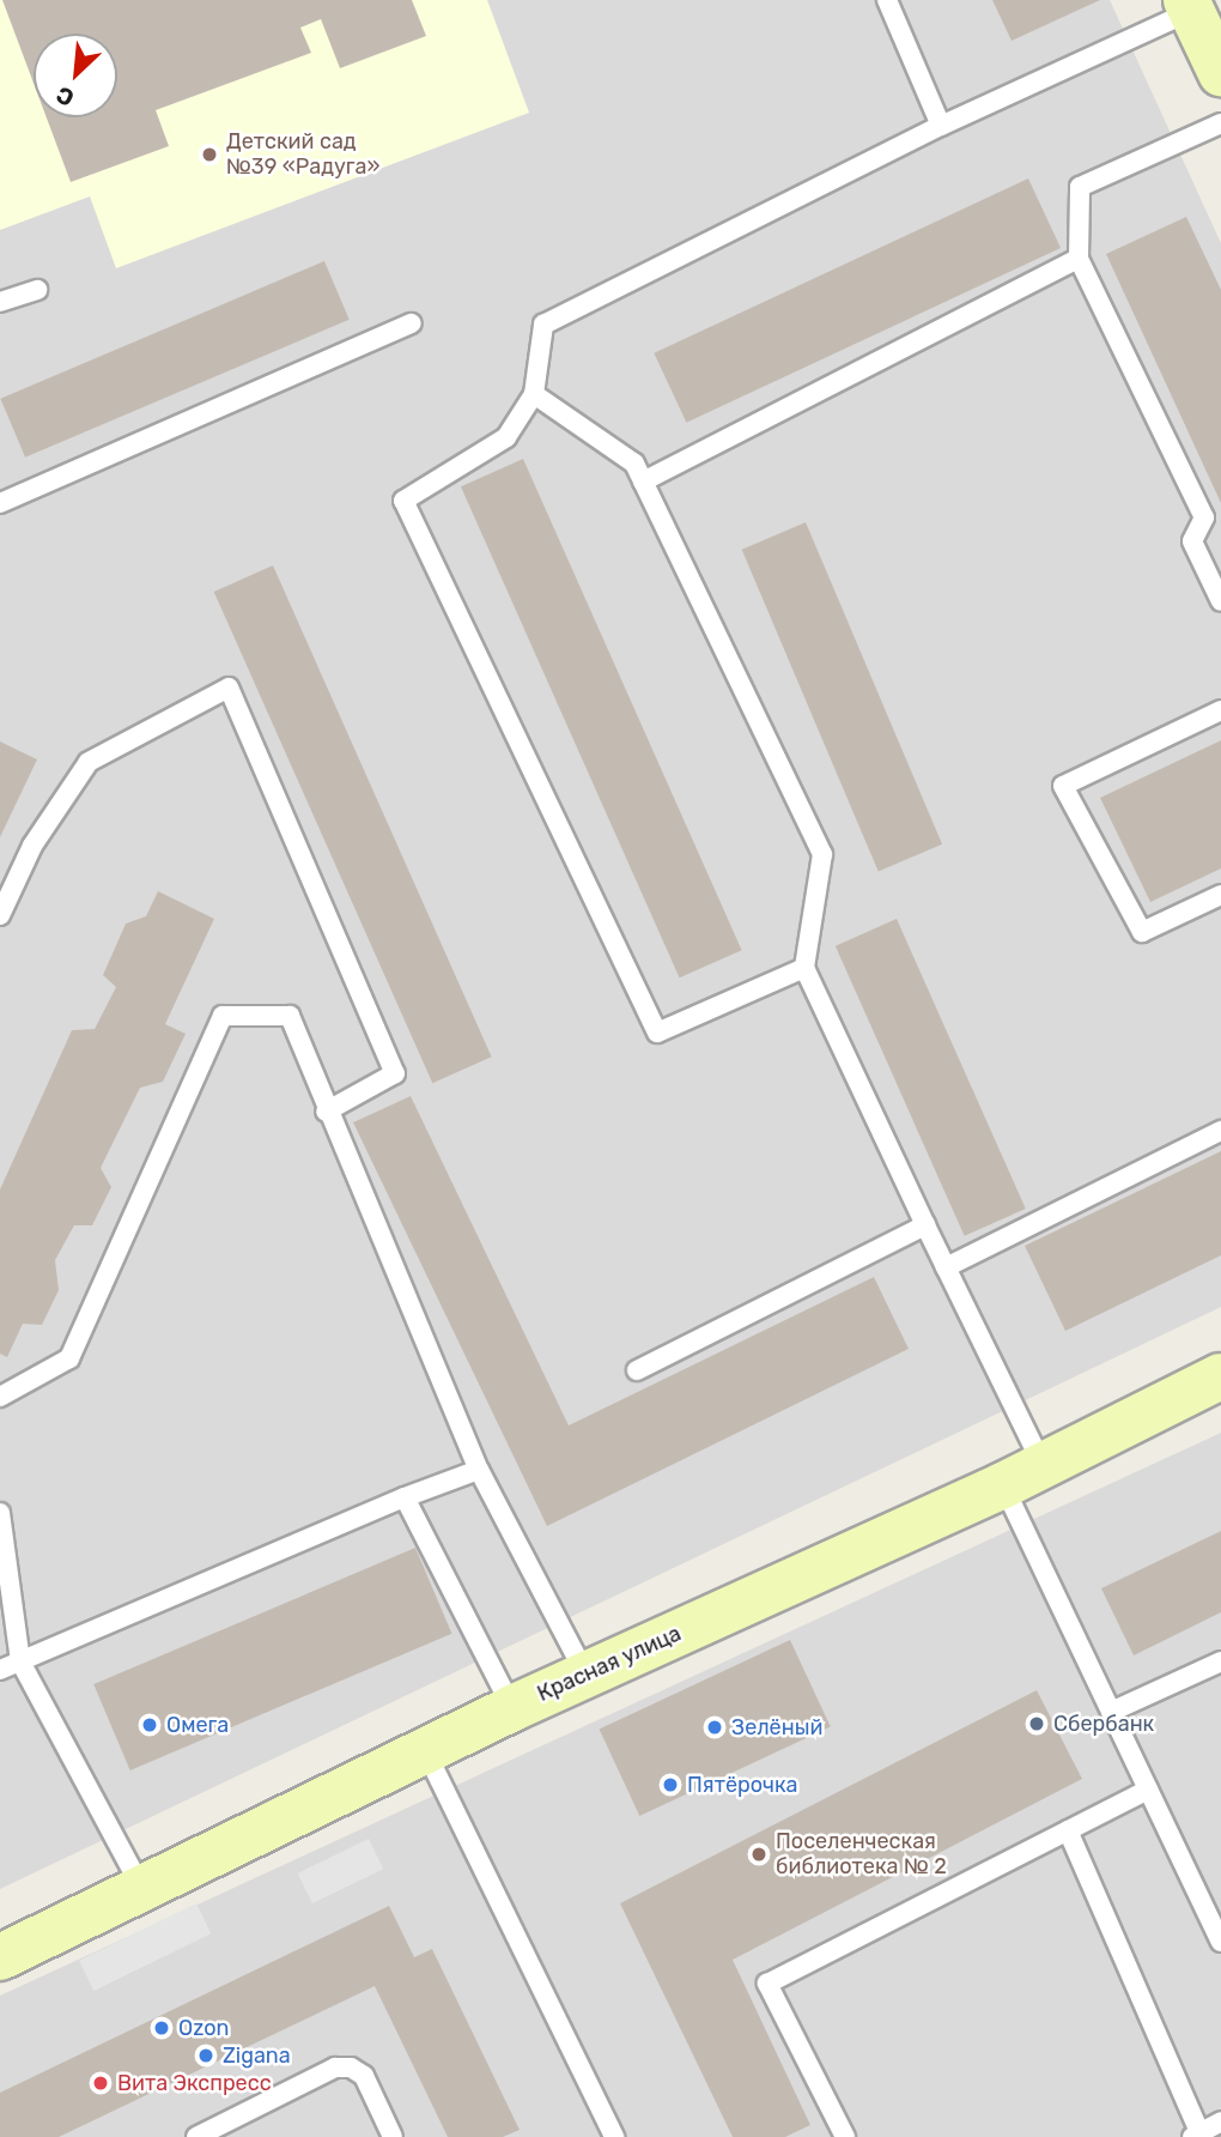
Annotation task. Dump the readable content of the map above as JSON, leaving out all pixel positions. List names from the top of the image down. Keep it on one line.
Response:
{"streets":{"street":["Красная улица"]},"places":["Детский сад №39 «Радуга»","Сбербанк","Омега","Зелёный","Пятёрочка","Поселенческая библиотека № 2","Ozon","Zigana","Вита Экспресс"],"north":"bottom left"}
